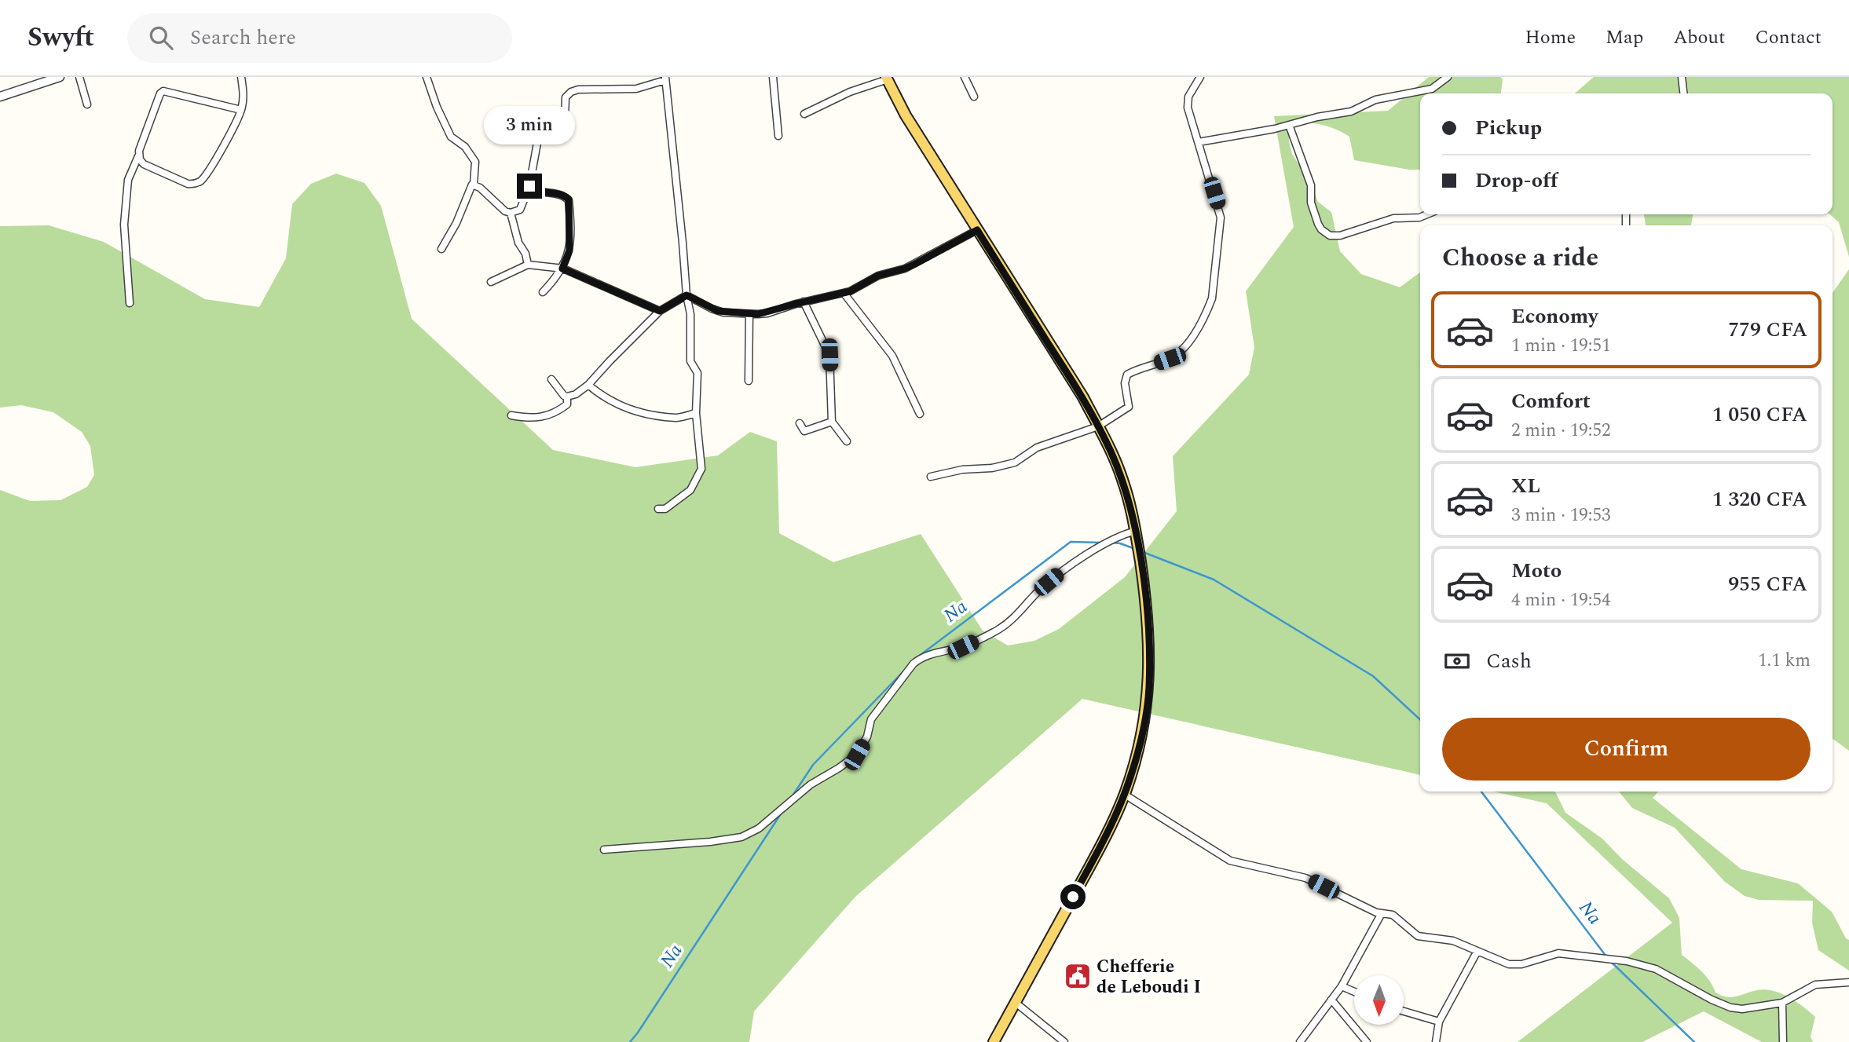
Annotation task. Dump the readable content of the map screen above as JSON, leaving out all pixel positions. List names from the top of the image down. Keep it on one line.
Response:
{"water":["Na"],"places":{"public building":["Chefferie de Leboudi I"]},"north":"bottom","page":{"header":"Swyft","search":"Search here","nav":["Home","Map","About","Contact"],"banner":["Pickup","Drop-off"],"bubble":"3 min","heading":"Choose a ride","list":[{"name":"Economy","note":"1 min · 19:51","value":"779 CFA"},{"name":"Comfort","note":"2 min · 19:52","value":"1 050 CFA"},{"name":"XL","note":"3 min · 19:53","value":"1 320 CFA"},{"name":"Moto","note":"4 min · 19:54","value":"955 CFA"}],"pay":["Cash","1.1 km"],"buttons":"Confirm"}}
